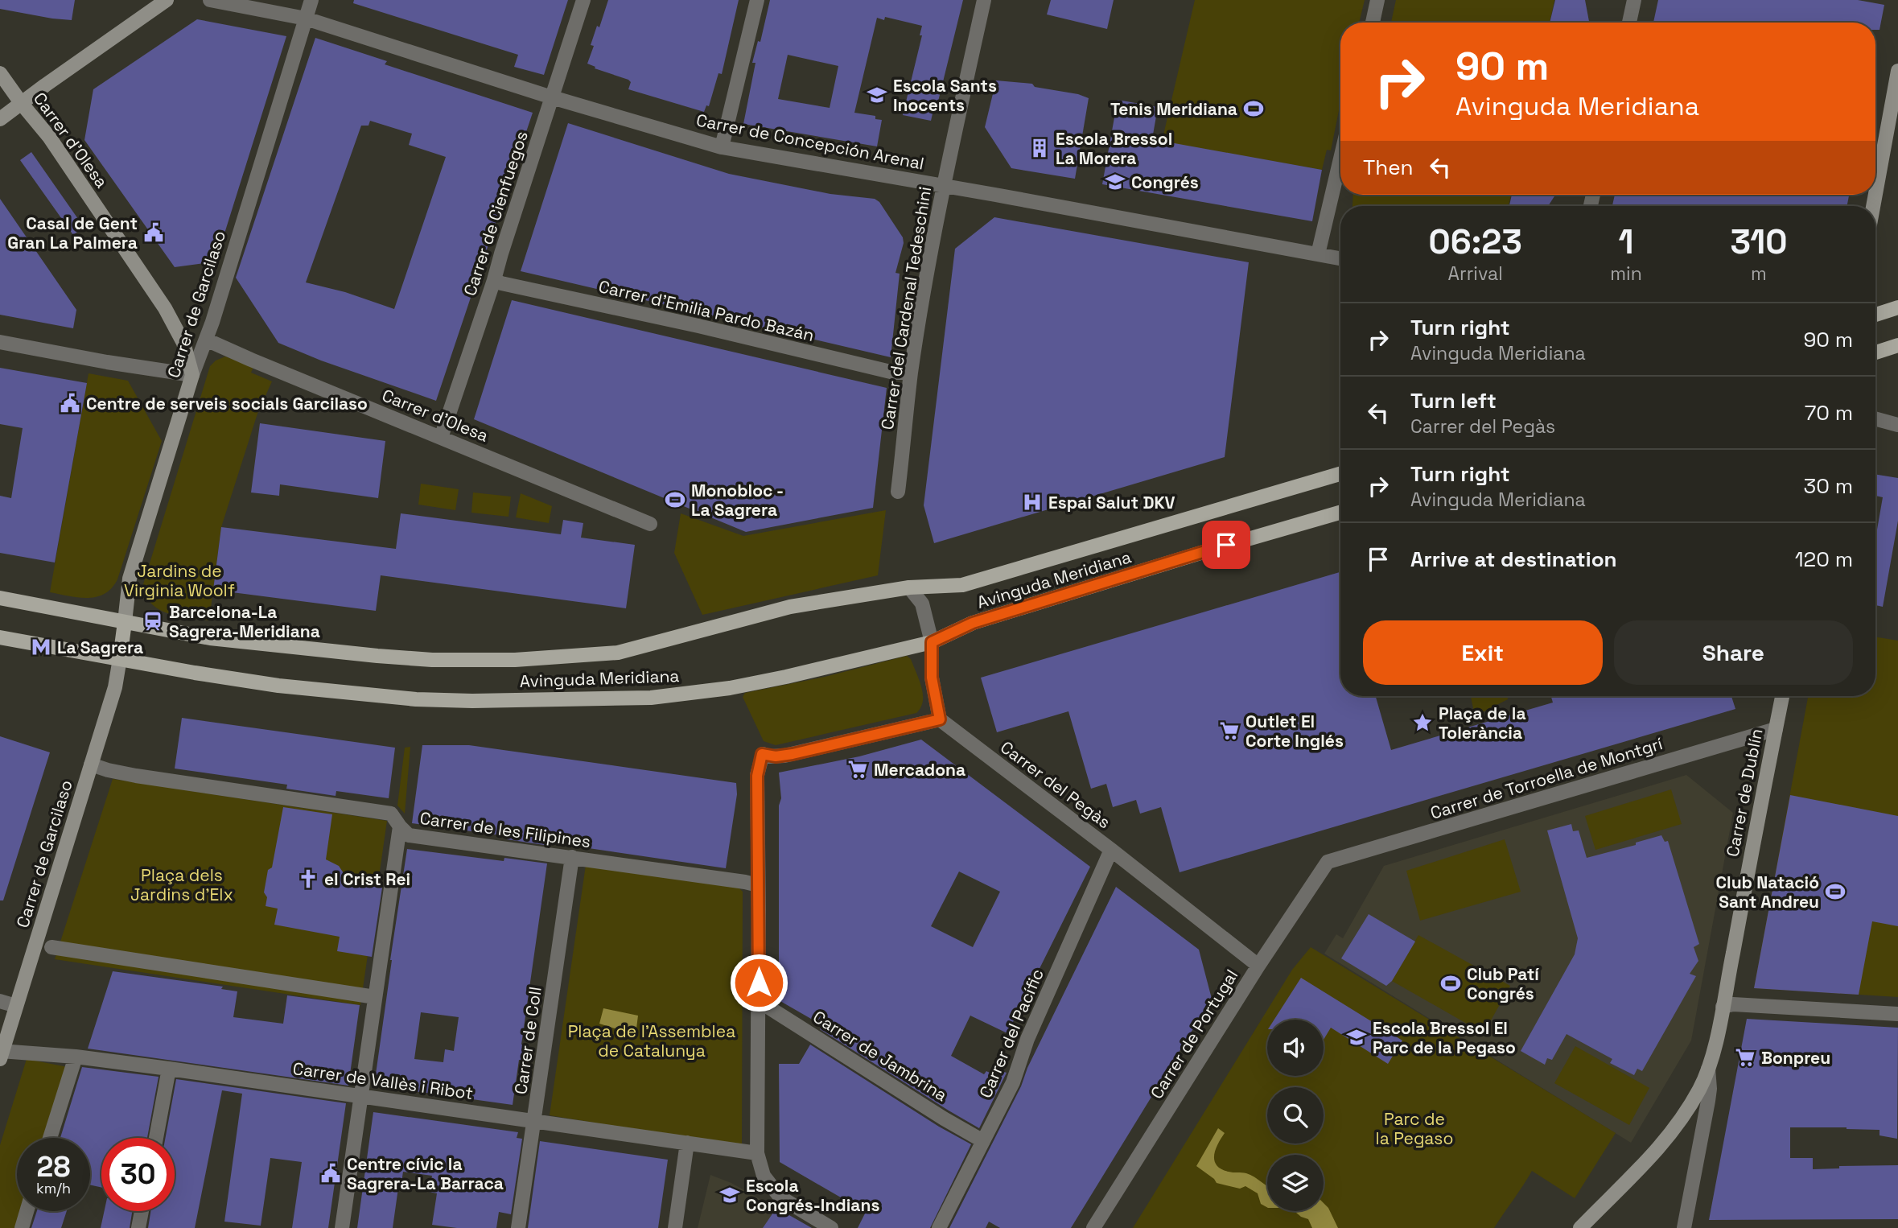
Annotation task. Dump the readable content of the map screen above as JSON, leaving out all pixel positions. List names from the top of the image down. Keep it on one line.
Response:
{"streets":{"main road":["Avinguda Meridiana"],"street":["Carrer d'Olesa","Carrer de Concepción Arenal","Carrer de Cienfuegos","Carrer de Garcilaso","Carrer del Cardenal Tedeschini","Carrer d'Emilia Pardo Bazán","Carrer de Torroella de Montgrí","Carrer del Pegàs","Carrer de Dublín","Carrer de les Filipines","Carrer del Pacífic","Carrer de Portugal","Carrer de Coll","Carrer de Jambrina","Carrer de Vallès i Ribot"]},"crossings":[["Carrer d'Olesa","Carrer de Cienfuegos"],["Carrer d'Olesa","Carrer de Garcilaso"],["Carrer de Concepción Arenal","Carrer de Cienfuegos"],["Carrer de Concepción Arenal","Carrer de Garcilaso"],["Carrer de Concepción Arenal","Carrer del Cardenal Tedeschini"],["Carrer de Cienfuegos","Carrer d'Emilia Pardo Bazán"],["Carrer de Garcilaso","Avinguda Meridiana"],["Carrer de Garcilaso","Carrer de les Filipines"],["Carrer de Garcilaso","Carrer de Vallès i Ribot"],["Carrer del Cardenal Tedeschini","Carrer d'Emilia Pardo Bazán"],["Carrer de Torroella de Montgrí","Carrer de Dublín"],["Carrer de Torroella de Montgrí","Carrer de Portugal"],["Carrer del Pegàs","Carrer del Pacífic"],["Carrer del Pegàs","Carrer de Portugal"],["Carrer de les Filipines","Carrer de Coll"],["Carrer del Pacífic","Carrer de Jambrina"],["Carrer de Coll","Carrer de Vallès i Ribot"]],"parks":["Jardins de Virginia Woolf","Plaça dels Jardins d'Elx","Plaça de l'Assemblea de Catalunya","Parc de la Pegaso"],"places":{"school or university":["Escola Sants Inocents","Congrés","Escola Bressol El Parc de la Pegaso","Escola Congrés-Indians"],"sports":["Tenis Meridiana","Monobloc - La Sagrera","Club Natació Sant Andreu","Club Patí Congrés"],"building":["Escola Bressol La Morera"],"public building":["Casal de Gent Gran La Palmera","Centre de serveis socials Garcilaso","Centre cívic la Sagrera-La Barraca"],"hospital":["Espai Salut DKV"],"station":["Barcelona-La Sagrera-Meridiana"],"metro station":["La Sagrera"],"place":["Plaça de la Tolerància"],"supermarket":["Outlet El Corte Inglés","Mercadona","Bonpreu"],"church":["el Crist Rei"]},"page":{"turn":["90 m","Avinguda Meridiana"],"then":"Then","eta":["06:23","Arrival","1","min","310","m"],"list":[{"name":"Turn right","note":"Avinguda Meridiana","value":"90 m"},{"name":"Turn left","note":"Carrer del Pegàs","value":"70 m"},{"name":"Turn right","note":"Avinguda Meridiana","value":"30 m"},{"name":"Arrive at destination","value":"120 m"}],"buttons":["Exit","Share"],"speed":"28 km/h","limit":"30"}}
